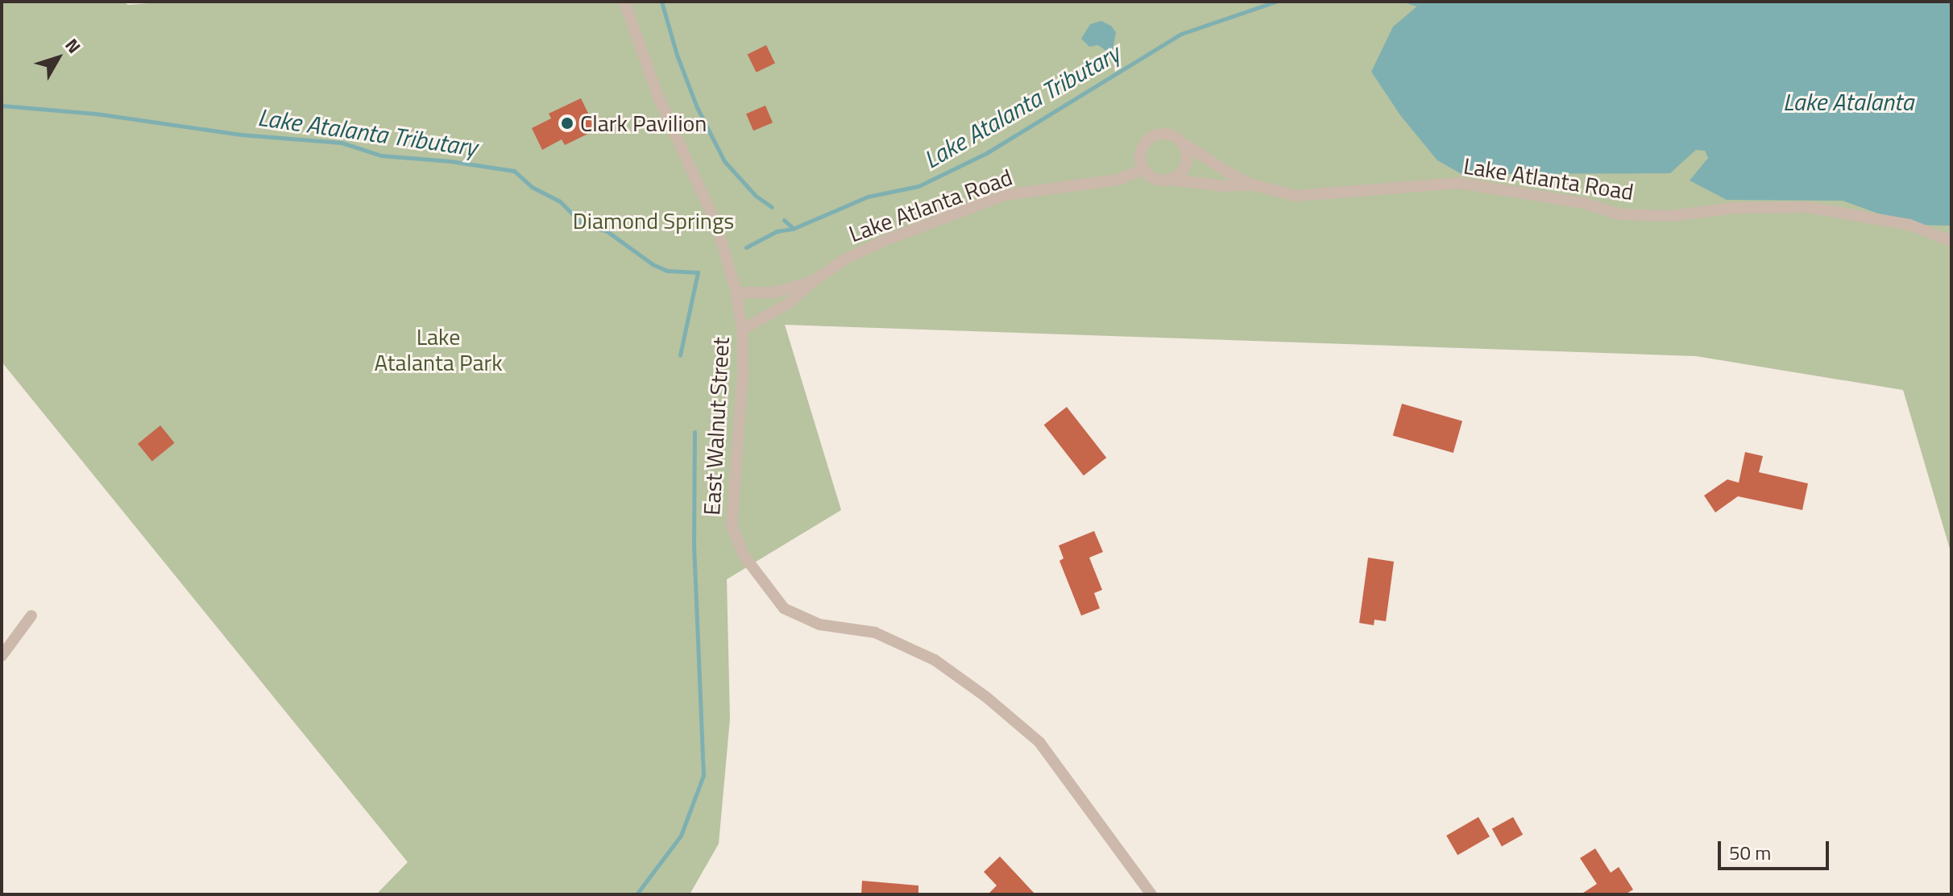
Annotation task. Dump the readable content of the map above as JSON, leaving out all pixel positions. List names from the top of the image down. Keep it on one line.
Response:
{"streets":{"street":["Lake Atlanta Road","East Walnut Street"]},"crossings":[["Lake Atlanta Road","East Walnut Street"]],"water":["Lake Atalanta","Lake Atalanta Tributary"],"parks":["Diamond Springs","Lake Atalanta Park"],"places":["Clark Pavilion"],"scale_bar":"50 m","north":"top right"}
